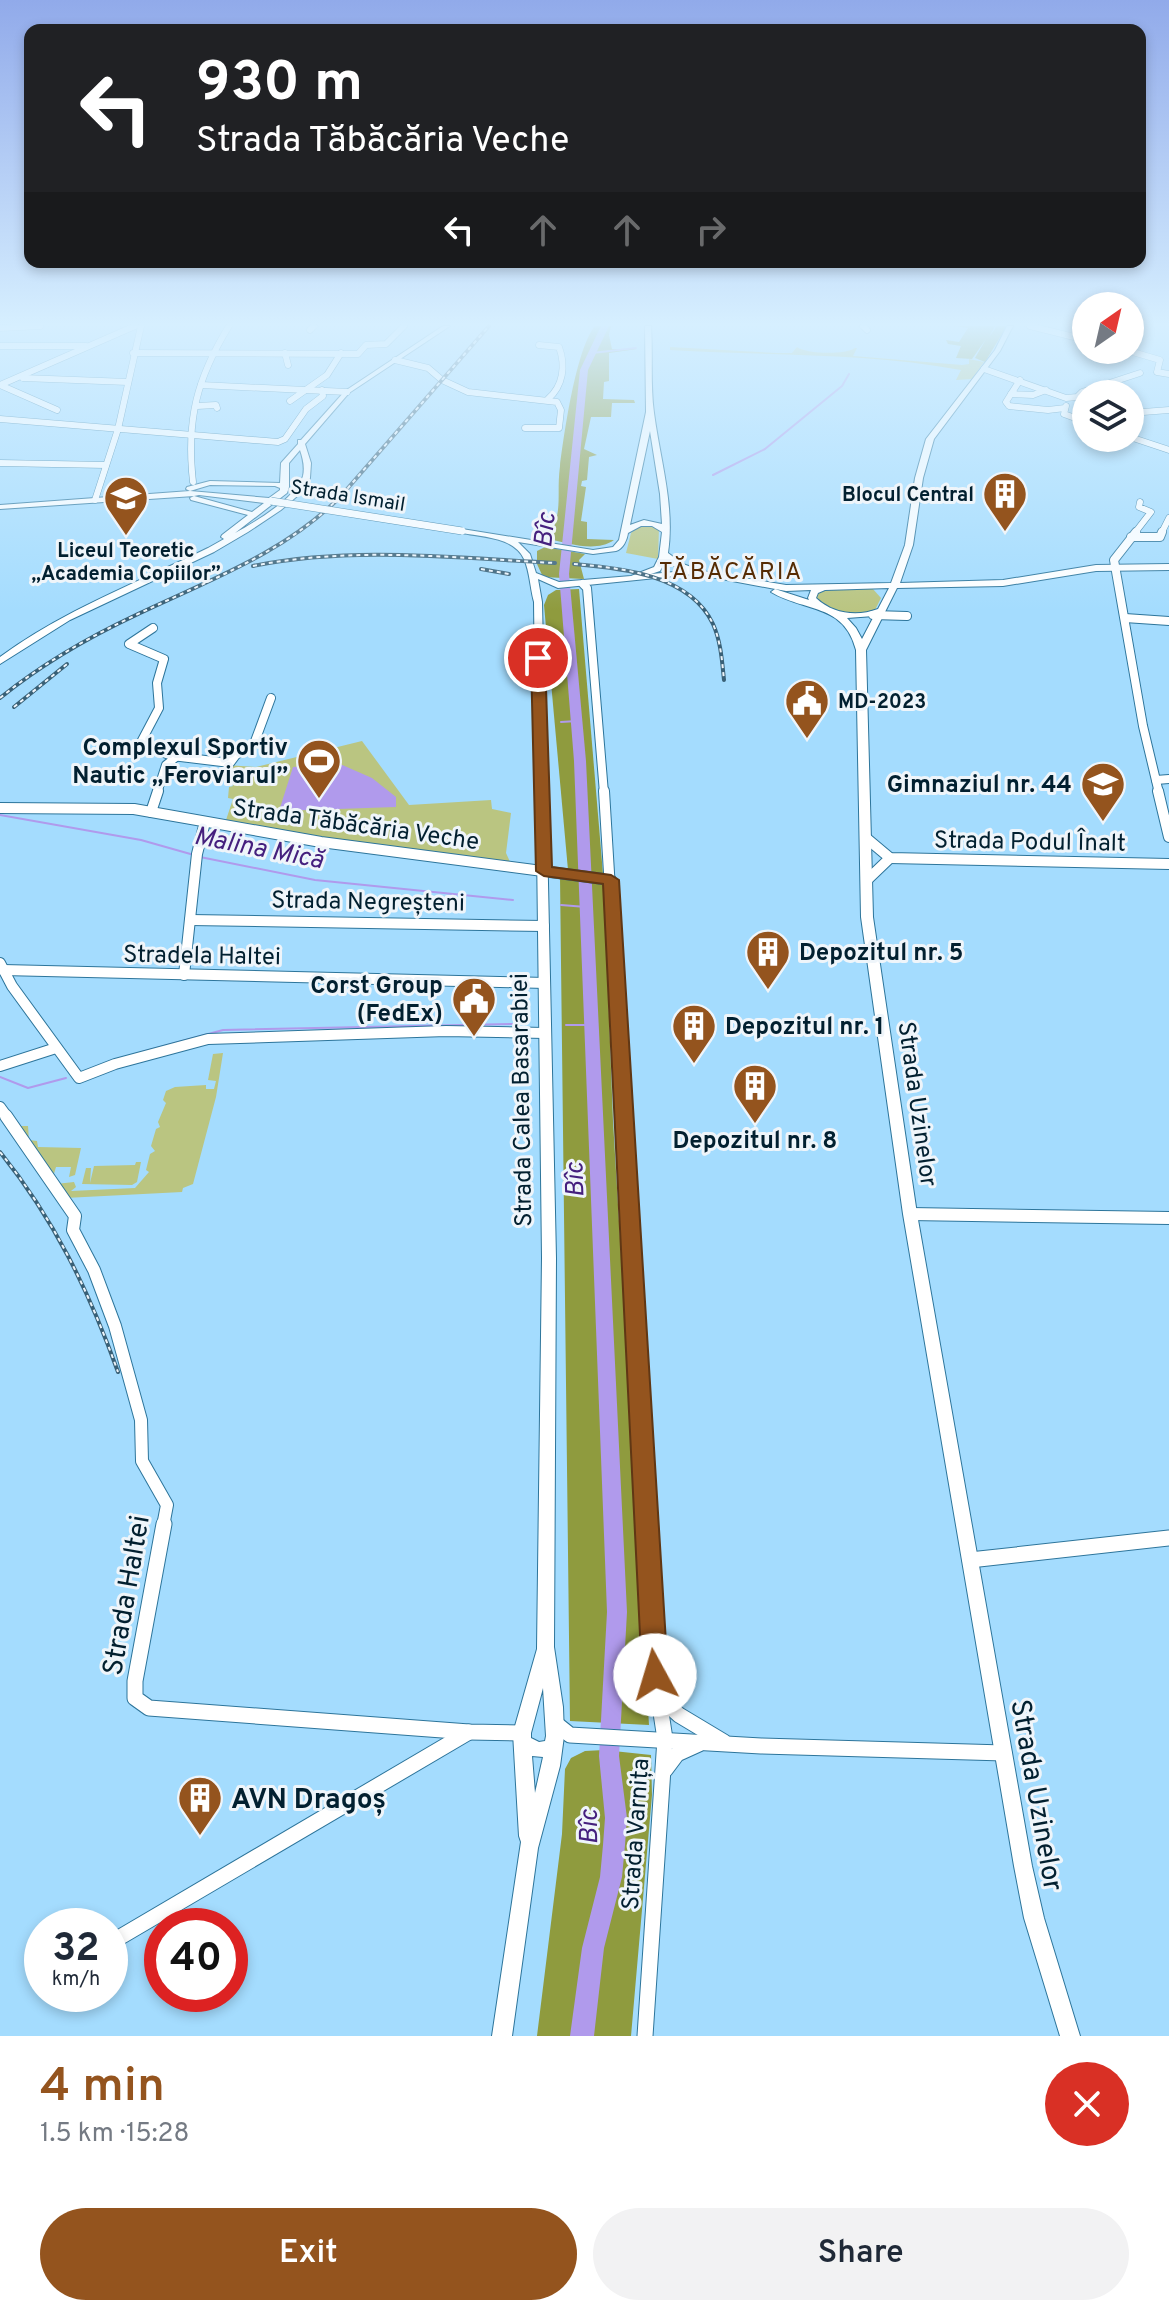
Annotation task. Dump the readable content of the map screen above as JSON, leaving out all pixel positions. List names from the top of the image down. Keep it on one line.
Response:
{"streets":{"main road":["Strada Ismail","Strada Calea Basarabiei","Strada Uzinelor"],"street":["Strada Tăbăcăria Veche","Strada Podul Înalt","Strada Negreșteni","Stradela Haltei","Strada Haltei","Strada Varnița"]},"crossings":[["Strada Tăbăcăria Veche","Strada Calea Basarabiei"],["Strada Tăbăcăria Veche","Strada Varnița"],["Strada Negreșteni","Strada Calea Basarabiei"],["Stradela Haltei","Strada Calea Basarabiei"],["Strada Calea Basarabiei","Strada Haltei"]],"districts":["TĂBĂCĂRIA"],"water":["Bîc","Malina Mică"],"places":{"building":["Blocul Central","Depozitul nr. 5","Depozitul nr. 1","Depozitul nr. 8","AVN Dragoș"],"school or university":["Liceul Teoretic „Academia Copiilor”","Gimnaziul nr. 44"],"public building":["MD-2023","Corst Group (FedEx)"],"sports":["Complexul Sportiv Nautic „Feroviarul”"]},"north":"top right","page":{"turn":["930 m","Strada Tăbăcăria Veche"],"speed":"32 km/h","limit":"40","heading":["4 min","1.5 km · 15:28"],"buttons":["Exit","Share"]}}
